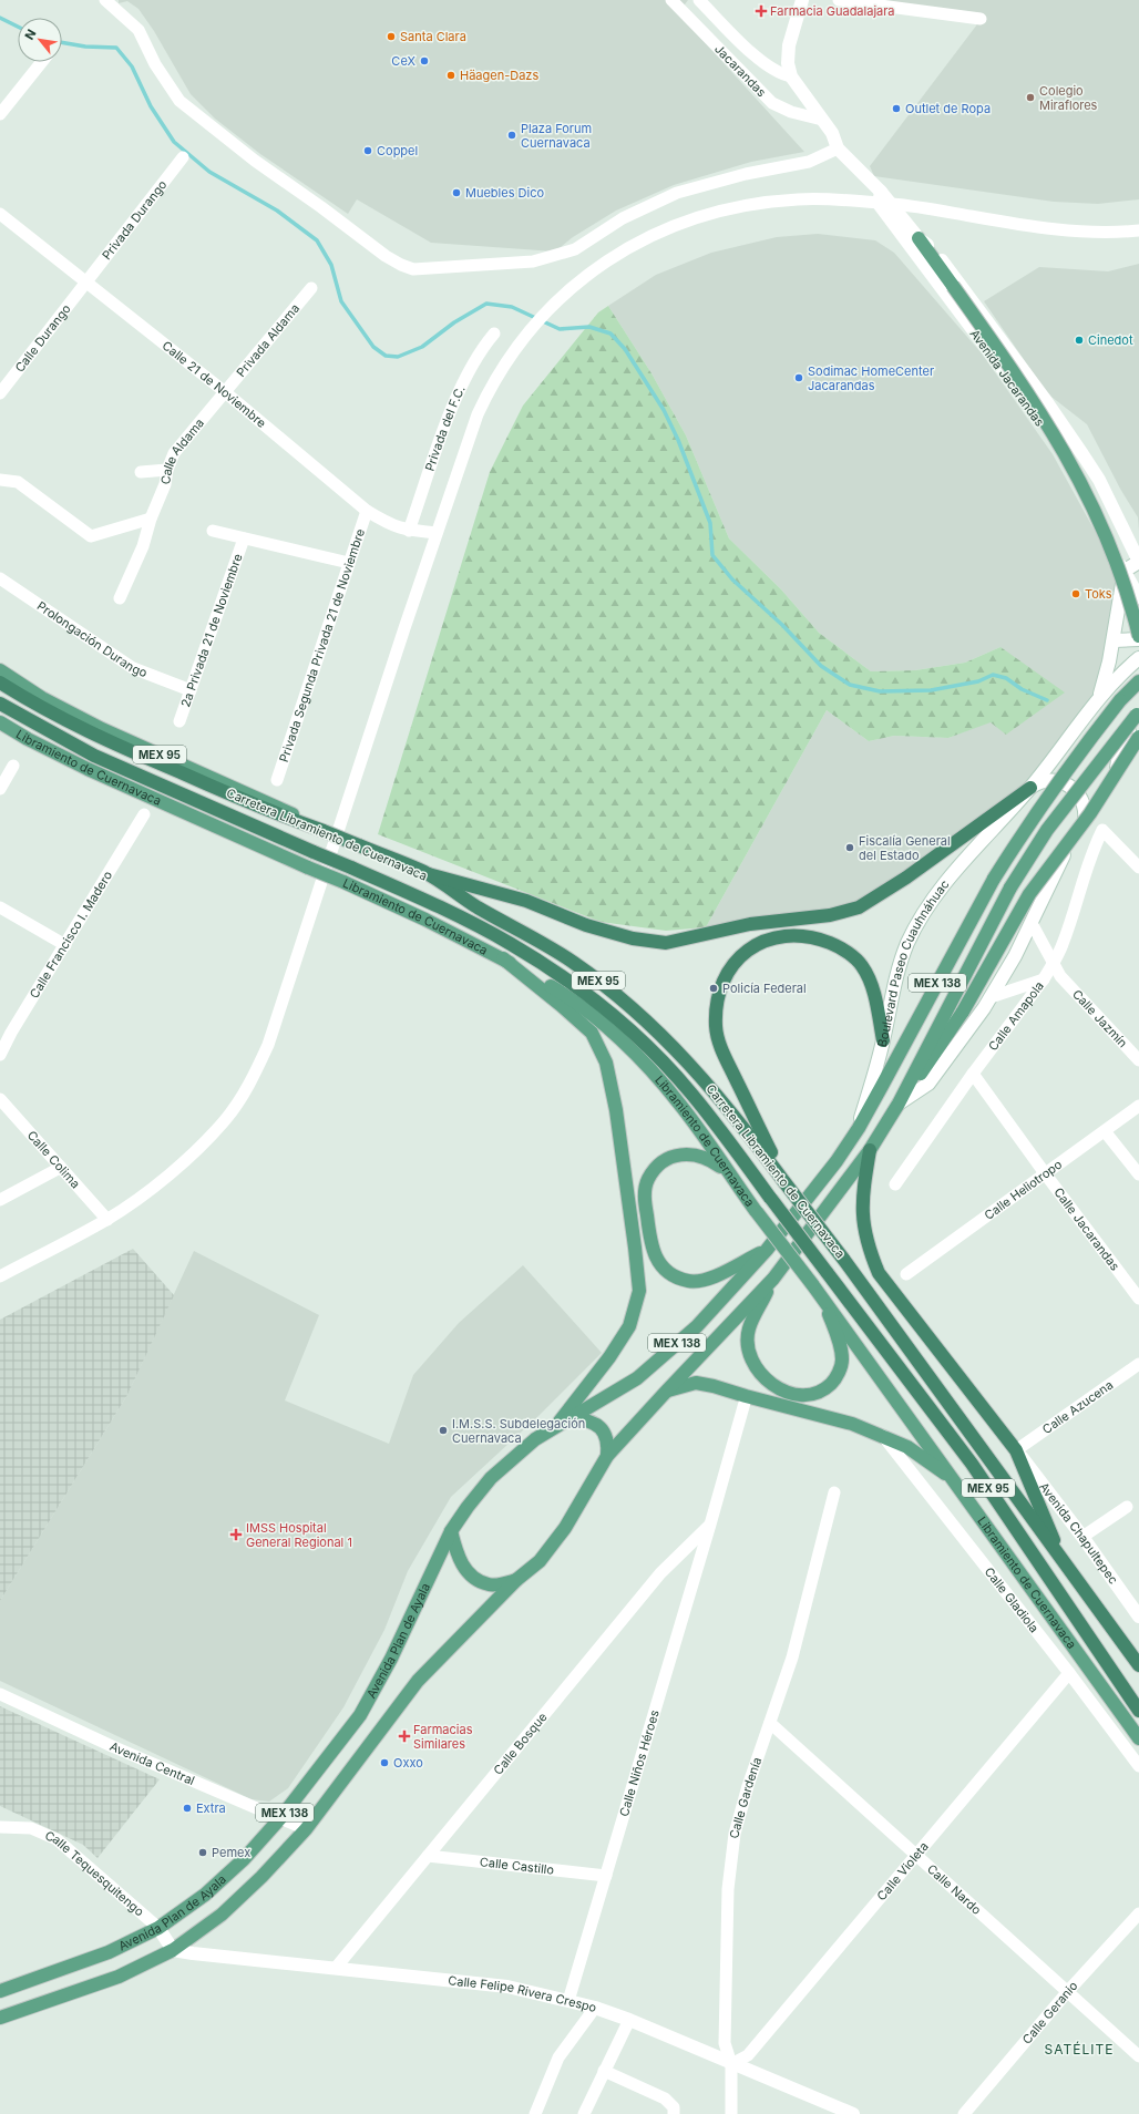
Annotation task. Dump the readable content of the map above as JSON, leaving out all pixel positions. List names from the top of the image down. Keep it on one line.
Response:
{"streets":{"highway":["MEX 95","Carretera Libramiento de Cuernavaca"],"main road":["Libramiento de Cuernavaca","Boulevard Paseo Cuauhnáhuac","MEX 138","Avenida Plan de Ayala"],"street":["Jacarandas","Privada Durango","Calle Durango","Privada Aldama","Avenida Jacarandas","Calle 21 de Noviembre","Privada del F.C.","Calle Aldama","2a Privada 21 de Noviembre","Prolongación Durango","Privada Segunda Privada 21 de Noviembre","Calle Francisco I. Madero","Calle Amapola","Calle Jazmín","Calle Colima","Calle Heliotropo","Calle Jacarandas","Calle Azucena","Avenida Chapultepec","Calle Gladiola","Calle Bosque","Avenida Central","Calle Niños Héroes","Calle Gardenía","Calle Castillo","Calle Violeta","Calle Tequesquitengo","Calle Nardo","Calle Felipe Rivera Crespo","Calle Geranio"]},"crossings":[["Jacarandas","Avenida Jacarandas"],["Privada Durango","Calle Durango"],["Privada Durango","Calle 21 de Noviembre"],["Calle Durango","Calle 21 de Noviembre"],["Privada Aldama","Calle 21 de Noviembre"],["Privada Aldama","Calle Aldama"],["Calle 21 de Noviembre","Privada del F.C."],["Calle 21 de Noviembre","Calle Aldama"],["Calle 21 de Noviembre","Privada Segunda Privada 21 de Noviembre"],["2a Privada 21 de Noviembre","Prolongación Durango"],["2a Privada 21 de Noviembre","Privada Segunda Privada 21 de Noviembre"],["MEX 95","Carretera Libramiento de Cuernavaca"],["Boulevard Paseo Cuauhnáhuac","Avenida Plan de Ayala"],["MEX 138","Calle Jazmín"],["MEX 138","Avenida Central"],["MEX 138","Calle Tequesquitengo"],["MEX 138","Calle Felipe Rivera Crespo"],["Calle Amapola","Calle Jazmín"],["Calle Amapola","Calle Jacarandas"],["Calle Heliotropo","Calle Jacarandas"],["Calle Azucena","Avenida Chapultepec"],["Calle Gladiola","Calle Violeta"],["Avenida Plan de Ayala","Avenida Central"],["Avenida Plan de Ayala","Calle Tequesquitengo"],["Calle Bosque","Calle Niños Héroes"],["Calle Bosque","Calle Castillo"],["Calle Bosque","Calle Felipe Rivera Crespo"],["Calle Niños Héroes","Calle Castillo"],["Calle Niños Héroes","Calle Felipe Rivera Crespo"],["Calle Gardenía","Calle Violeta"],["Calle Gardenía","Calle Nardo"],["Calle Gardenía","Calle Felipe Rivera Crespo"],["Calle Violeta","Calle Nardo"],["Calle Violeta","Calle Felipe Rivera Crespo"],["Calle Tequesquitengo","Calle Felipe Rivera Crespo"],["Calle Nardo","Calle Geranio"]],"districts":["SATÉLITE"],"places":{"health":["Farmacia Guadalajara","IMSS Hospital General Regional 1","Farmacias Similares"],"other":["Santa Clara","CeX","Häagen-Dazs","Colegio Miraflores","Outlet de Ropa","Plaza Forum Cuernavaca","Coppel","Muebles Dico","Cinedot","Sodimac HomeCenter Jacarandas","Toks","Fiscalía General del Estado","Policía Federal","I.M.S.S. Subdelegación Cuernavaca","Oxxo","Extra","Pemex"]},"north":"top left"}
